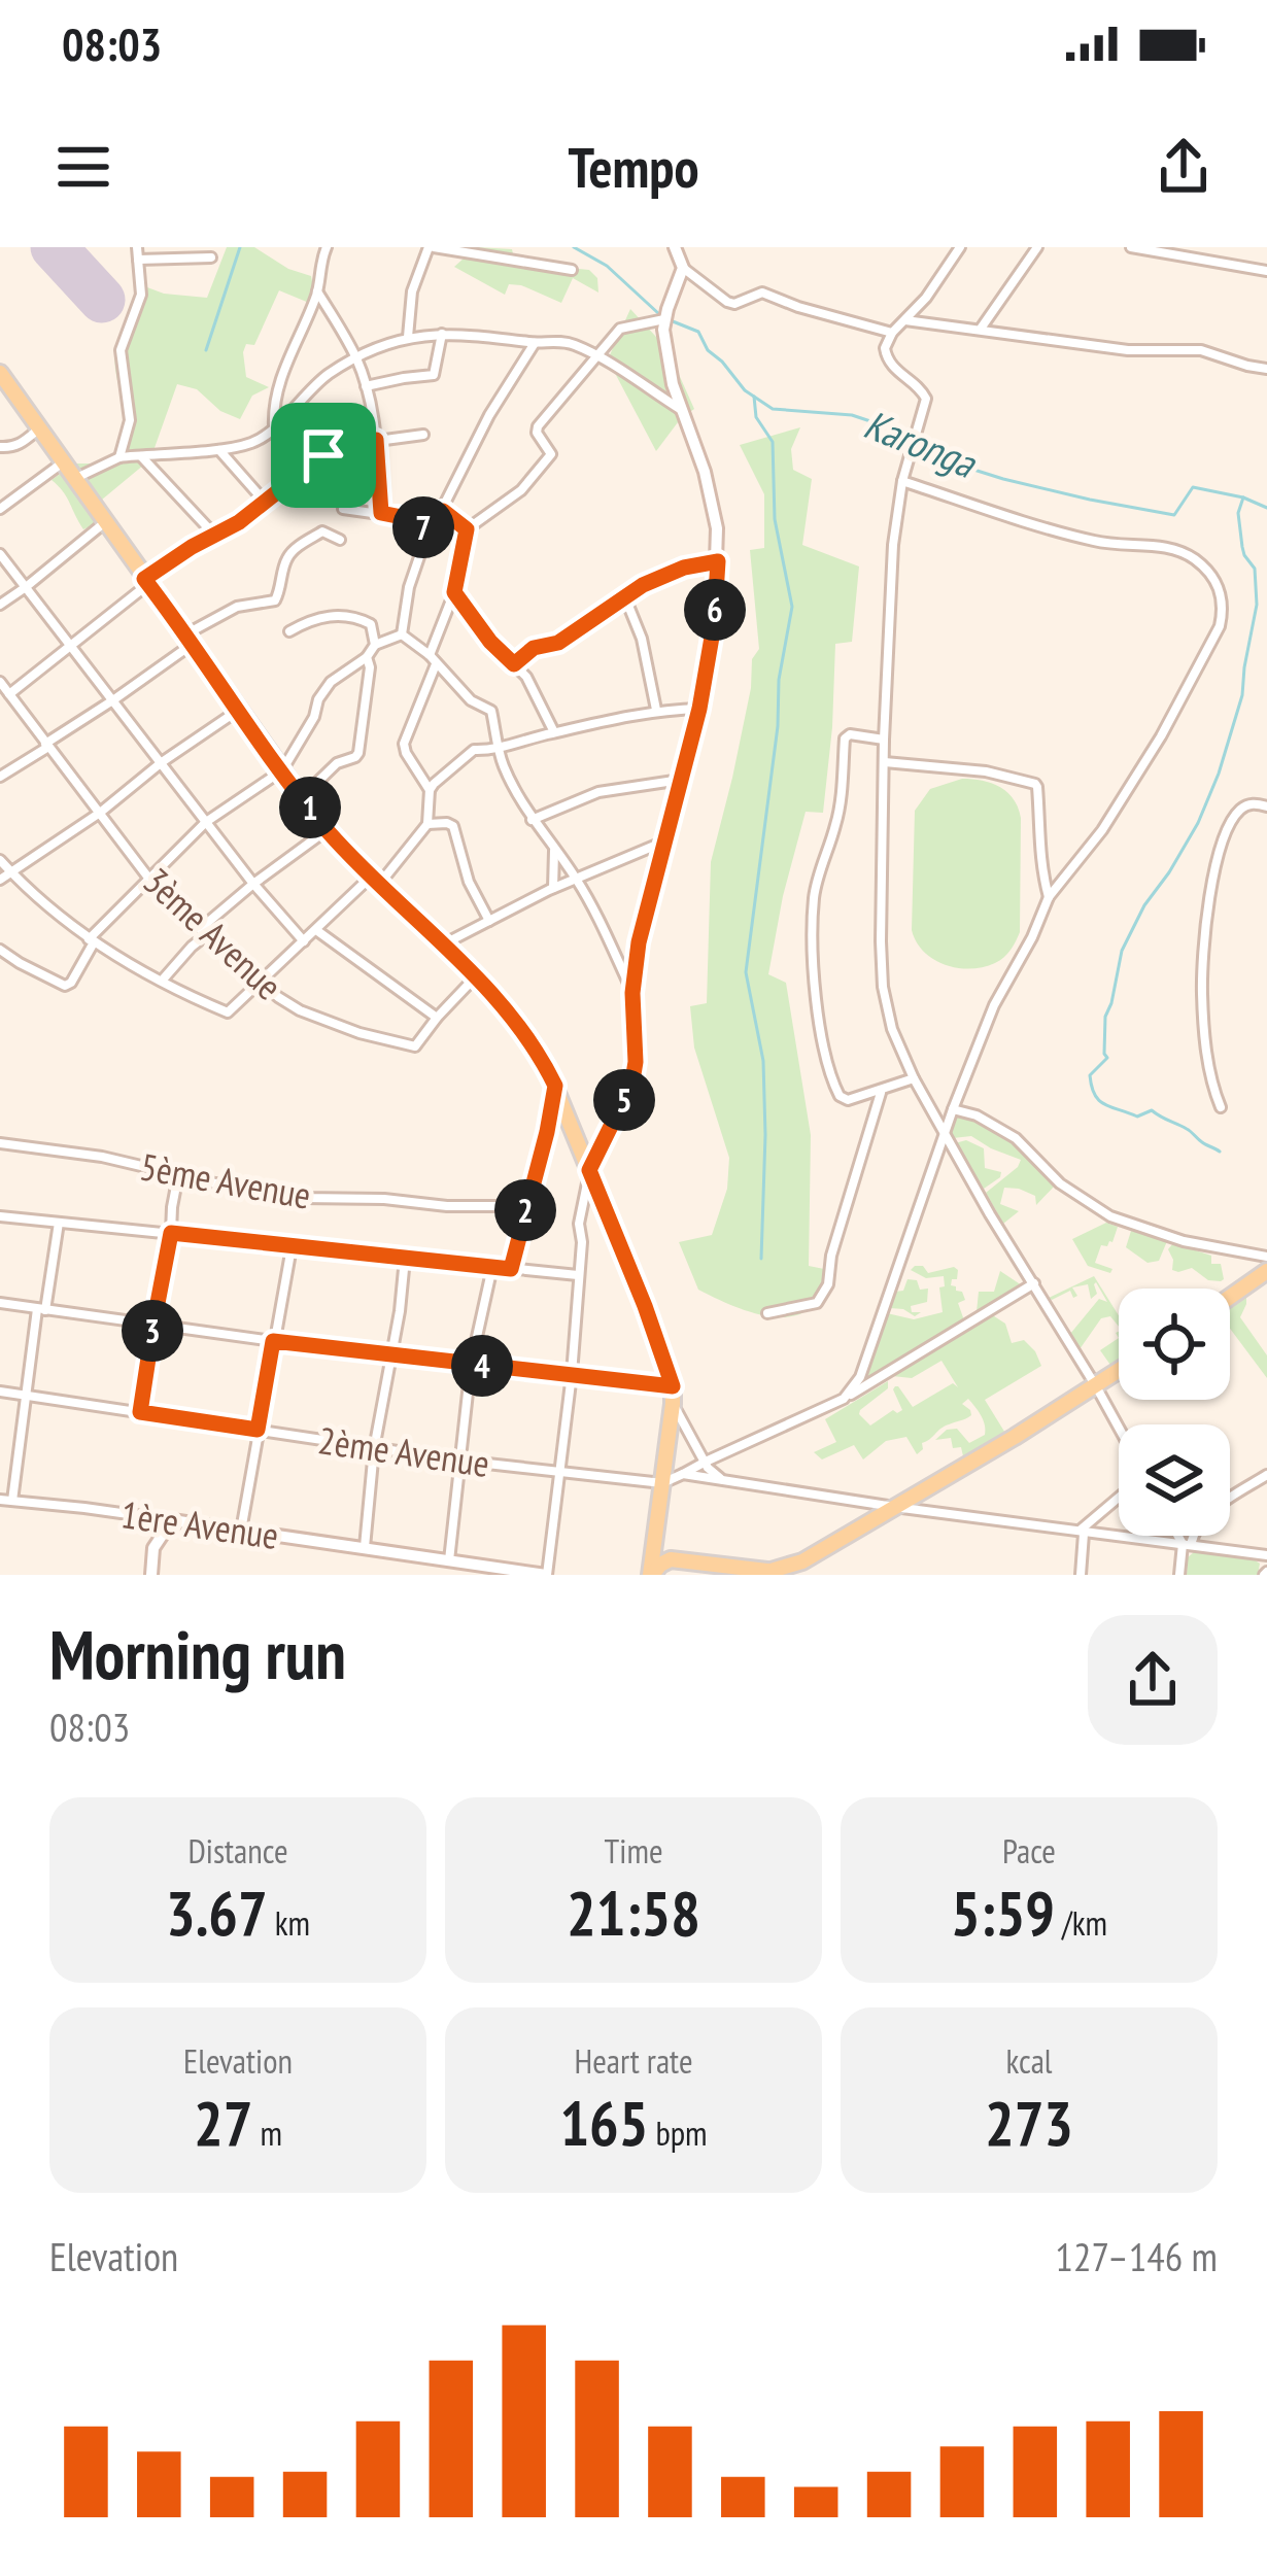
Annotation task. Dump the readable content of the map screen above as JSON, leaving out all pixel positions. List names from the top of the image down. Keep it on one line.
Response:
{"streets":{"street":["3ème Avenue","5ème Avenue","2ème Avenue","1ère Avenue"]},"water":["Karonga"],"page":{"status":"08:03","header":"Tempo","pins":["7","6","1","5","2","3","4"],"heading":["Morning run","08:03"],"stats":[["Distance","3.67 km"],["Time","21:58"],["Pace","5:59 /km"],["Elevation","27 m"],["Heart rate","165 bpm"],["kcal","273"]],"chart":["Elevation","127–146 m"]}}
